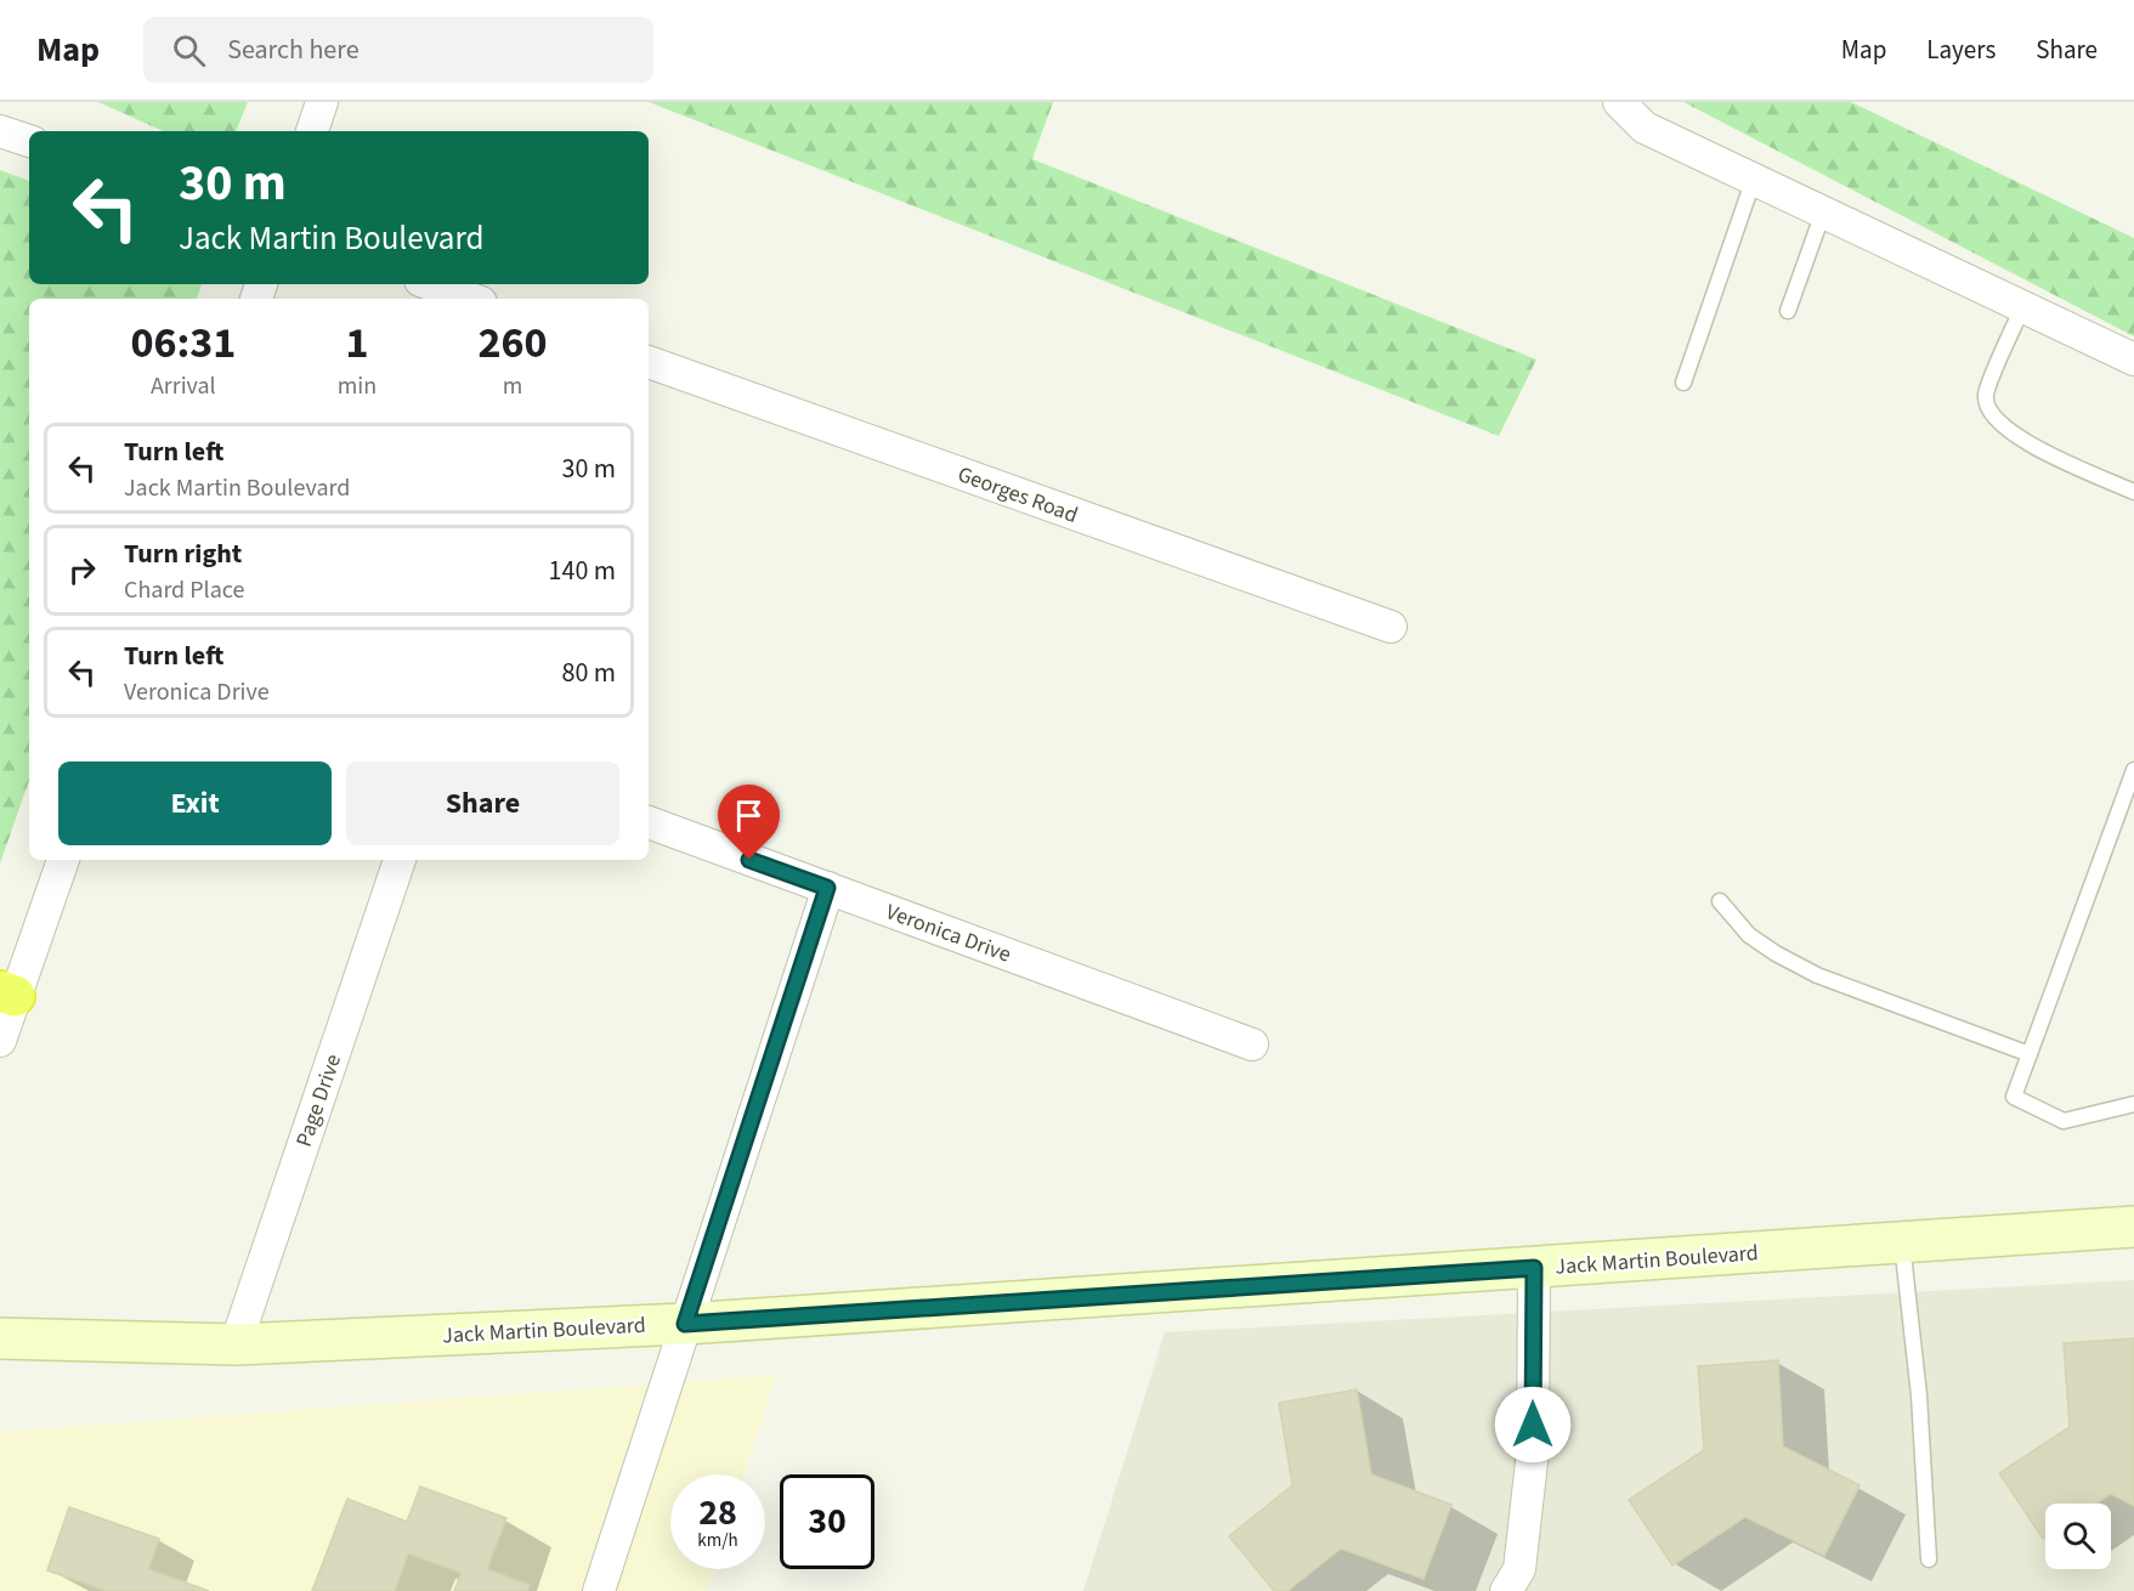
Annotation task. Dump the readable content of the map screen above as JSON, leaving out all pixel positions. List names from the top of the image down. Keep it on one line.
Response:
{"streets":{"street":["Georges Road","Veronica Drive","Page Drive","Jack Martin Boulevard"]},"crossings":[["Page Drive","Jack Martin Boulevard"]],"page":{"header":"Map","search":"Search here","nav":["Map","Layers","Share"],"turn":["30 m","Jack Martin Boulevard"],"eta":["06:31","Arrival","1","min","260","m"],"list":[{"name":"Turn left","note":"Jack Martin Boulevard","value":"30 m"},{"name":"Turn right","note":"Chard Place","value":"140 m"},{"name":"Turn left","note":"Veronica Drive","value":"80 m"}],"buttons":["Exit","Share"],"speed":"28 km/h","limit":"30"}}
